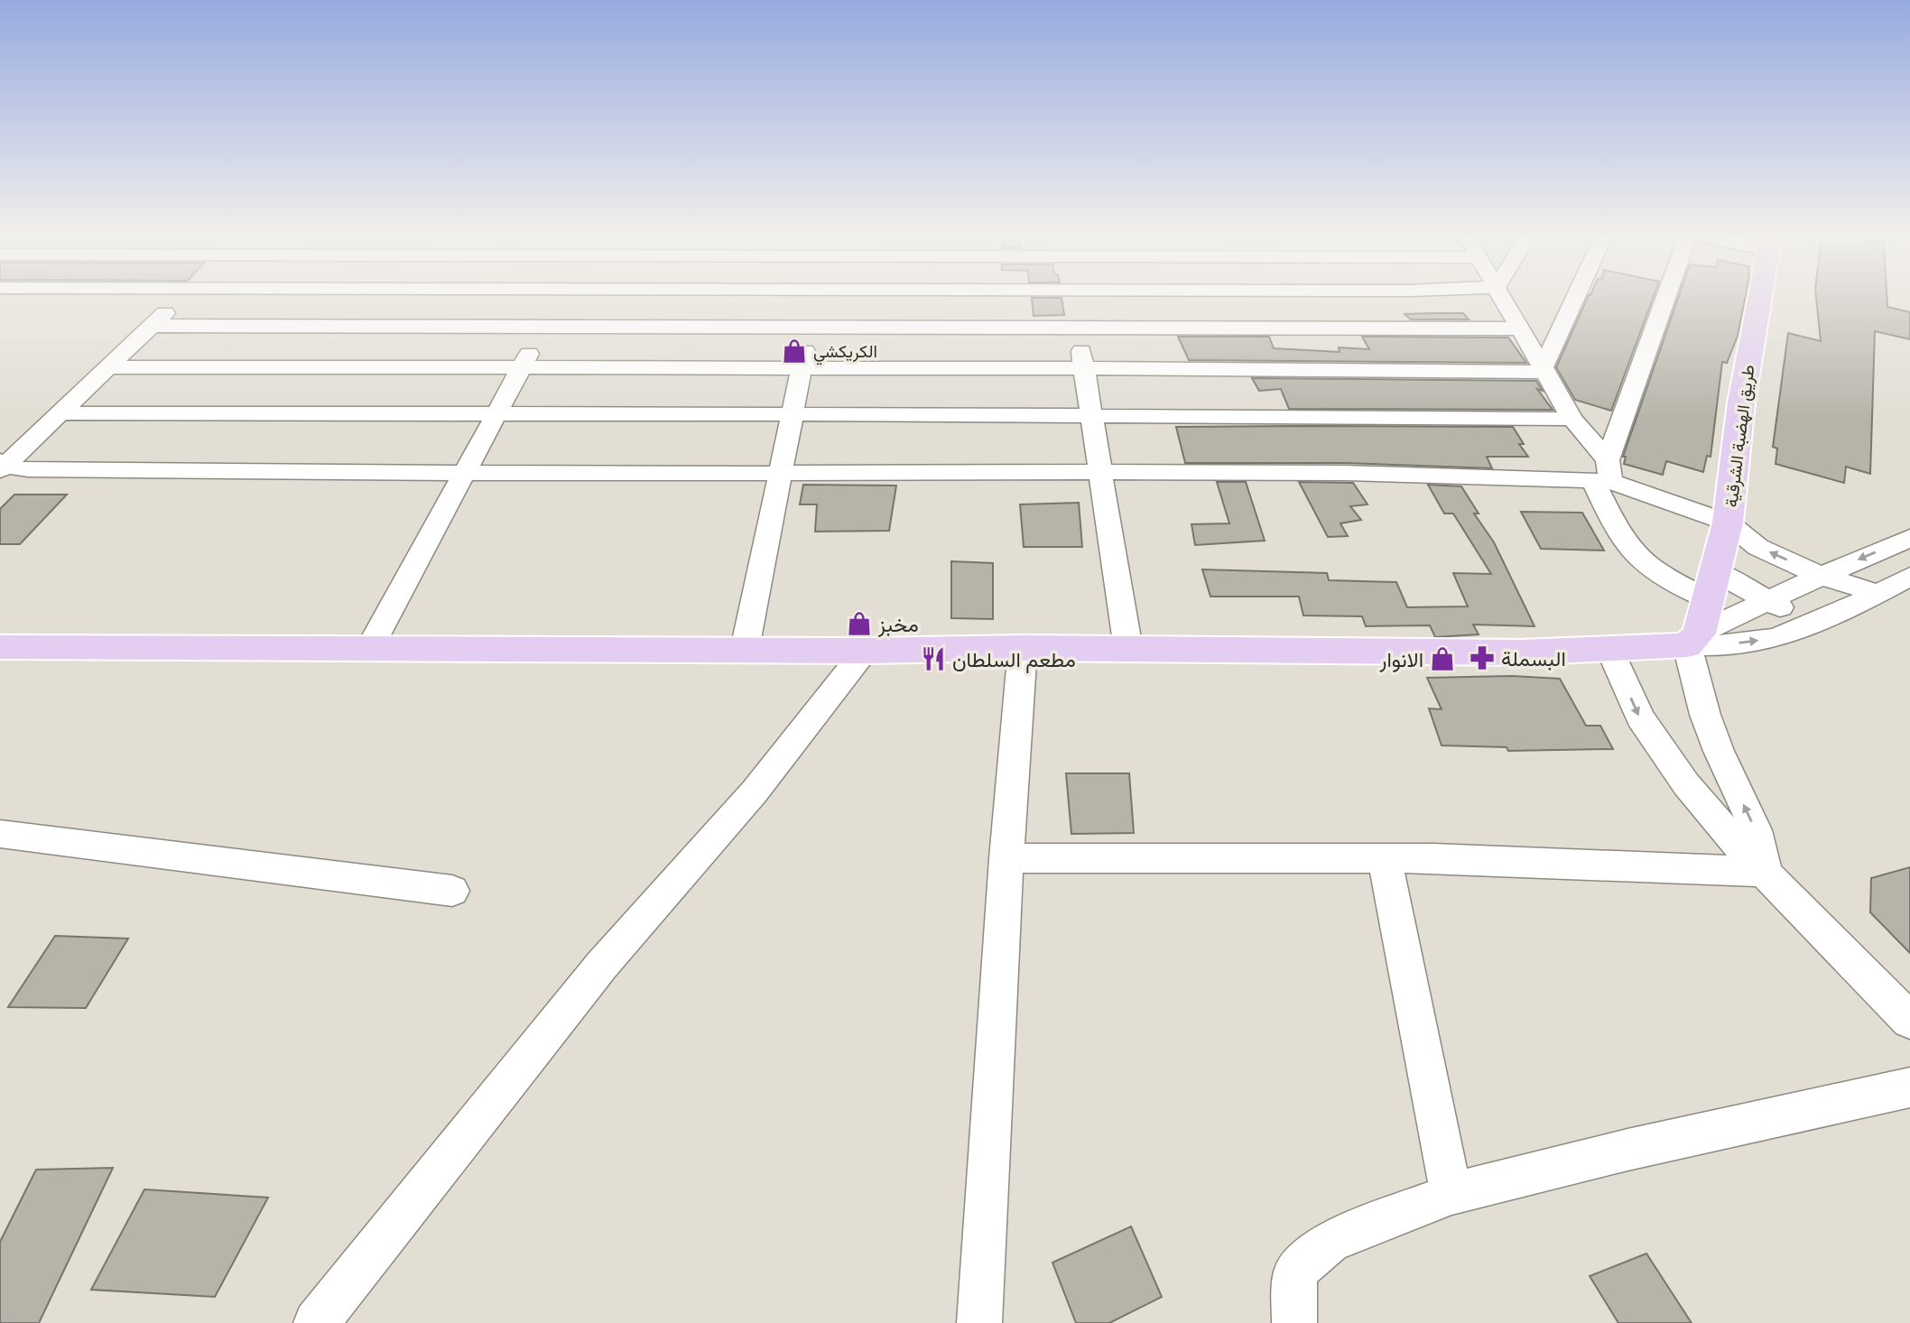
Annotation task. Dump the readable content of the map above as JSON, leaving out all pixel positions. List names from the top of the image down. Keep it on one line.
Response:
{"streets":{"main road":["طريق الهضبة الشرقية"]},"places":{"shop":["الكريكشي","مخبز","الانوار"],"pharmacy":["البسملة"],"restaurant":["مطعم السلطان"]}}
